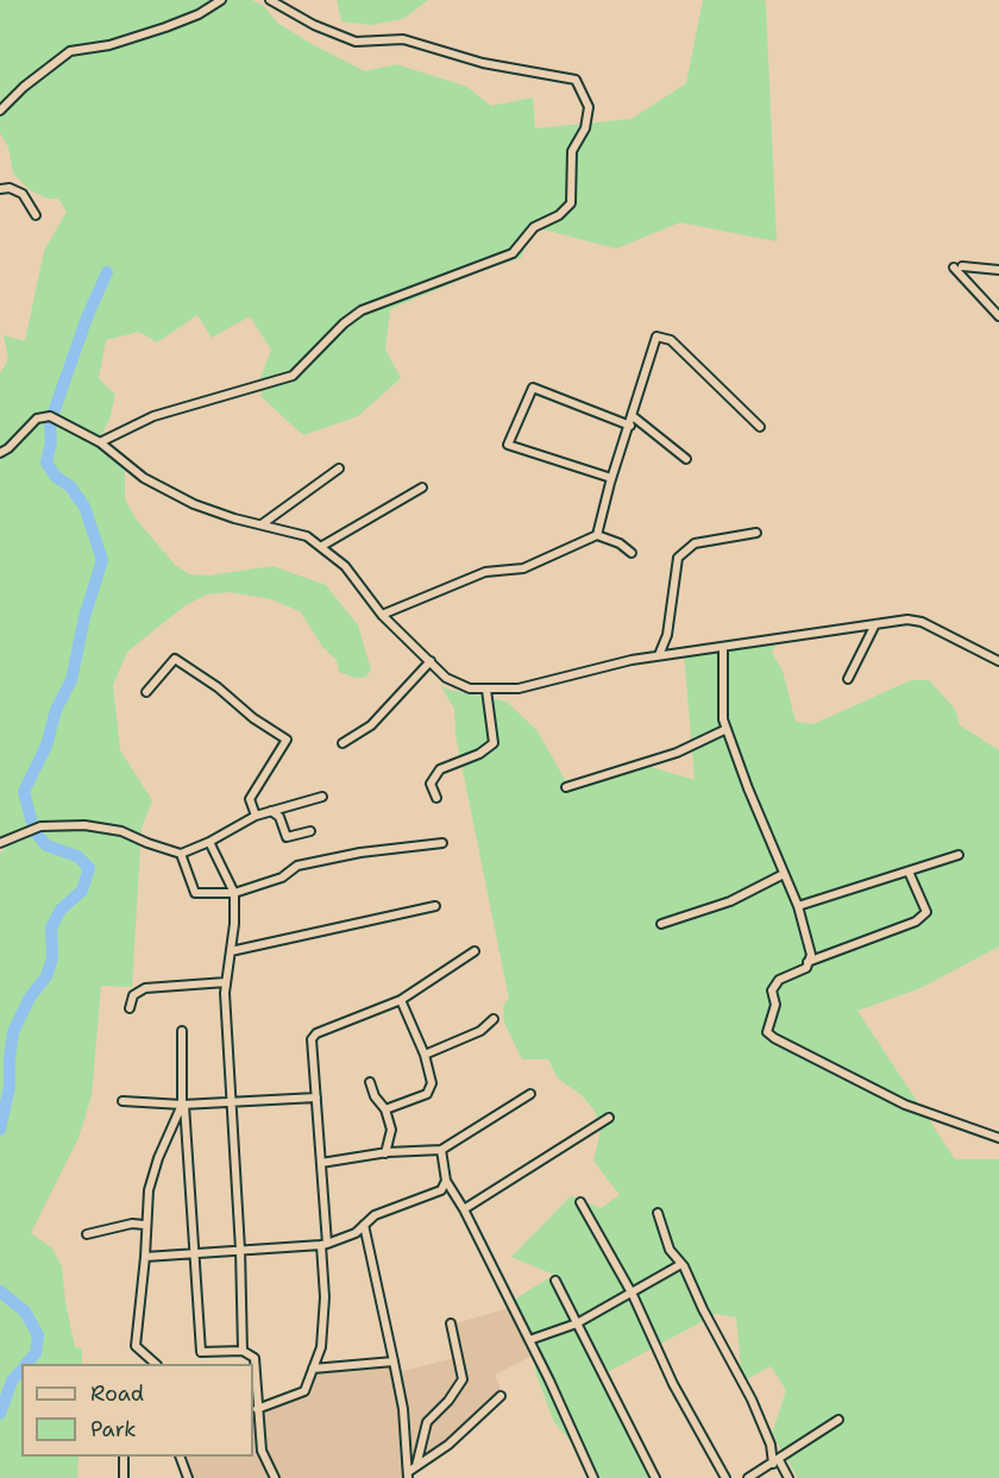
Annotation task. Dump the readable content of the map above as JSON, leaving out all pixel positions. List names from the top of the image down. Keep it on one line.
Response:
{"legend":["Road","Park"]}
